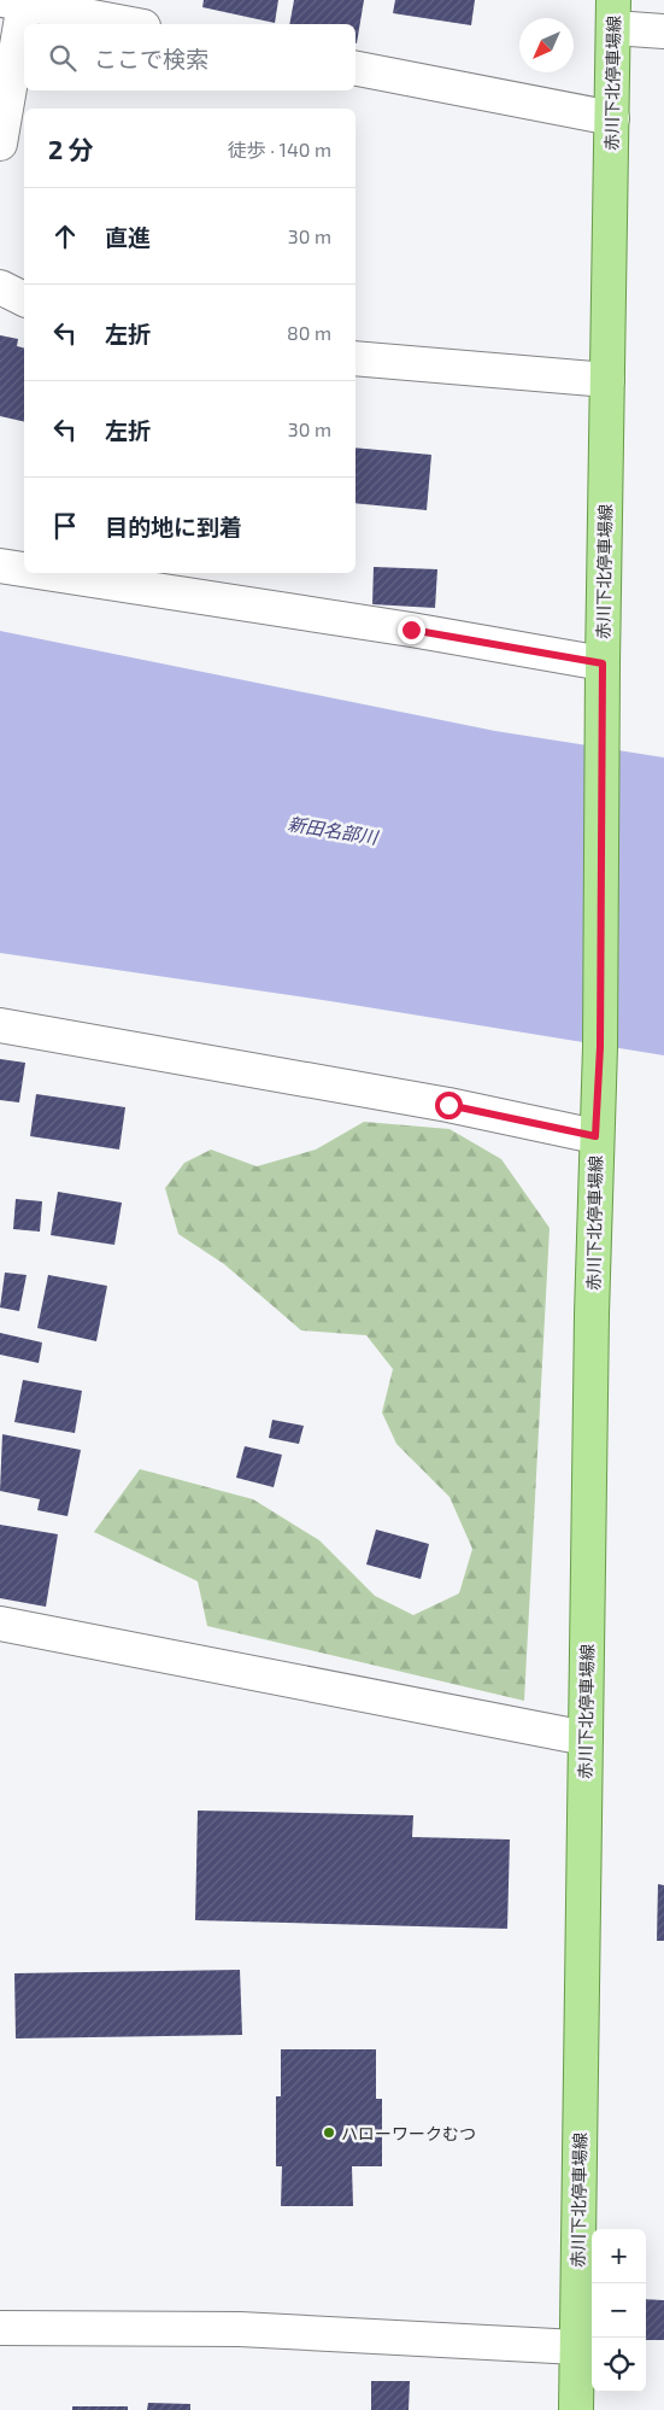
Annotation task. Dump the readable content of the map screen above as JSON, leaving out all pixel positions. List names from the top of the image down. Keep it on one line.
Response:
{"streets":{"main road":["赤川下北停車場線"]},"water":["新田名部川"],"places":["ハローワークむつ"],"north":"bottom left","page":{"search":"ここで検索","heading":["2 分","徒歩 · 140 m"],"list":[["直進","30 m"],["左折","80 m"],["左折","30 m"],"目的地に到着"],"map_buttons":["+","−"]}}
